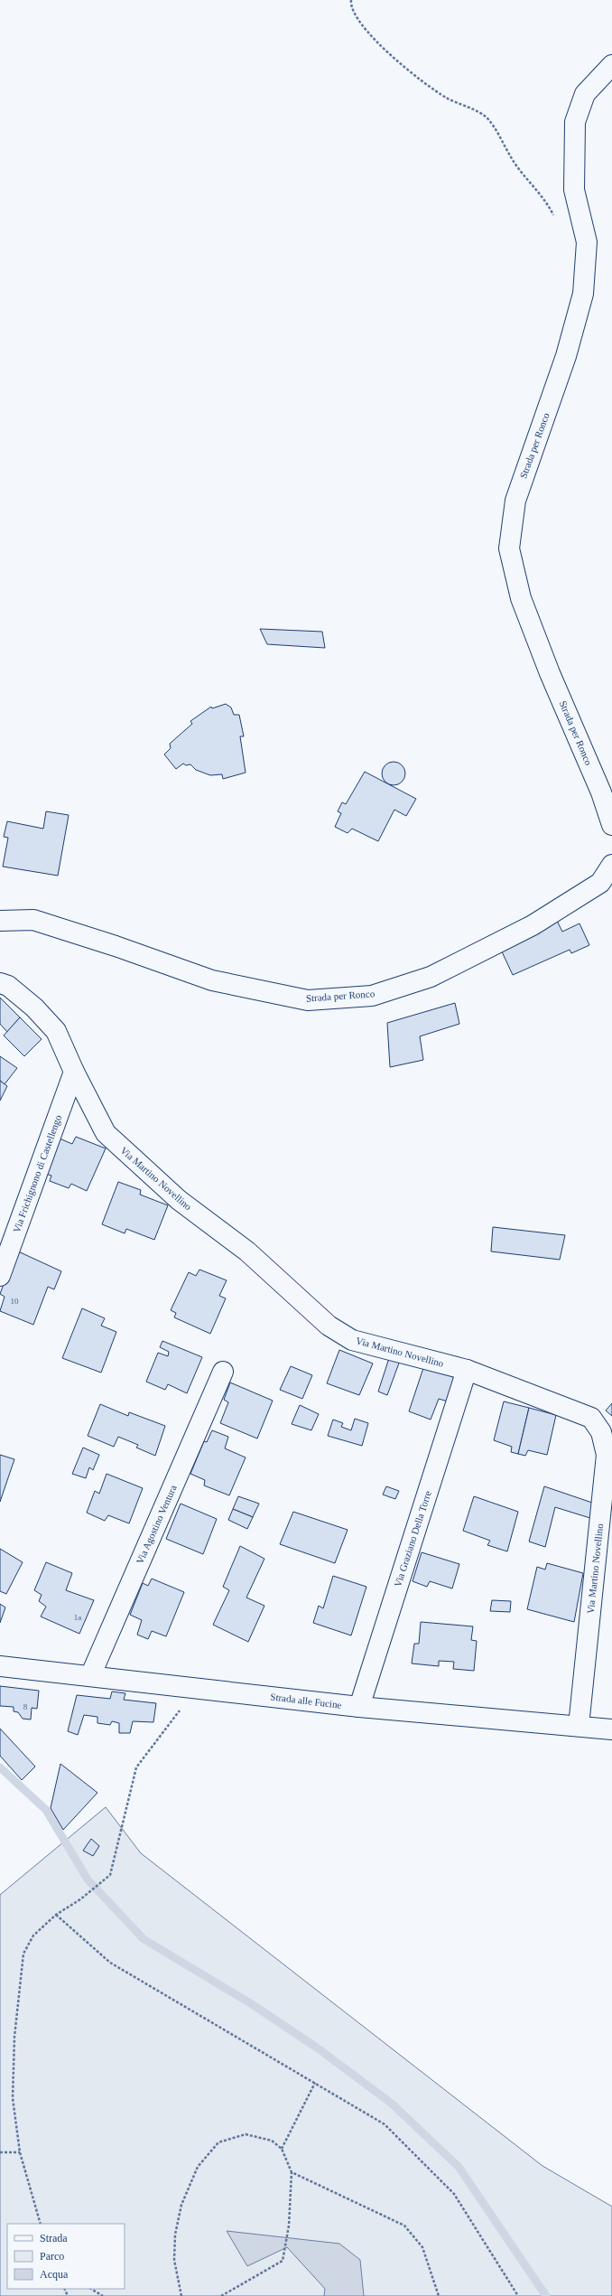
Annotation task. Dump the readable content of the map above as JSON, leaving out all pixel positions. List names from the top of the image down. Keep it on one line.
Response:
{"streets":{"street":["Strada per Ronco","Via Frichignono di Castellengo","Via Martino Novellino","Via Agostino Ventura","Via Graziano Della Torre","Strada alle Fucine"]},"crossings":[["Via Frichignono di Castellengo","Via Martino Novellino"],["Via Martino Novellino","Via Graziano Della Torre"],["Via Martino Novellino","Strada alle Fucine"],["Via Agostino Ventura","Strada alle Fucine"],["Via Graziano Della Torre","Strada alle Fucine"]],"house_numbers":["10","1a","8"],"legend":["Strada","Parco","Acqua"]}
